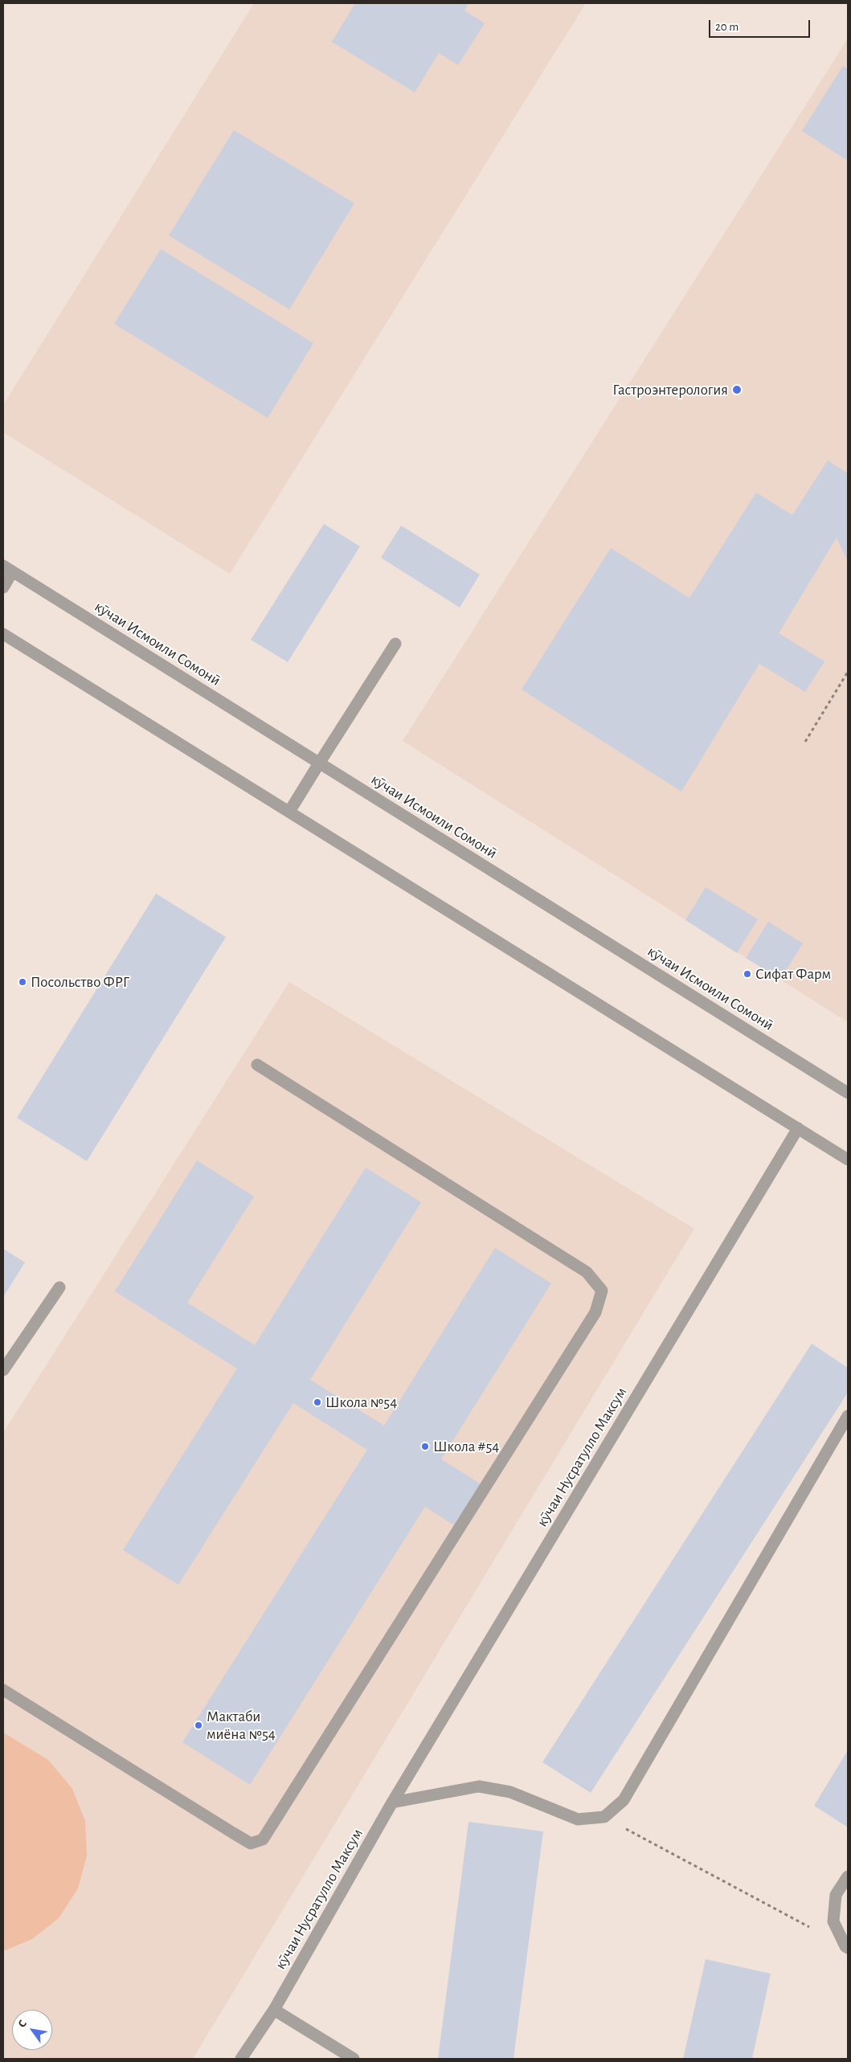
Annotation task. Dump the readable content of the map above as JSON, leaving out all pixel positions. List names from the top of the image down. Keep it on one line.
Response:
{"streets":{"street":["кӯчаи Исмоили Сомонӣ","кӯчаи Нусратулло Максум"]},"places":["Гастроэнтерология","Сифат Фарм","Посольство ФРГ","Школа №54","Школа #54","Мактаби миёна №54"],"scale_bar":"20 m","north":"top left"}
